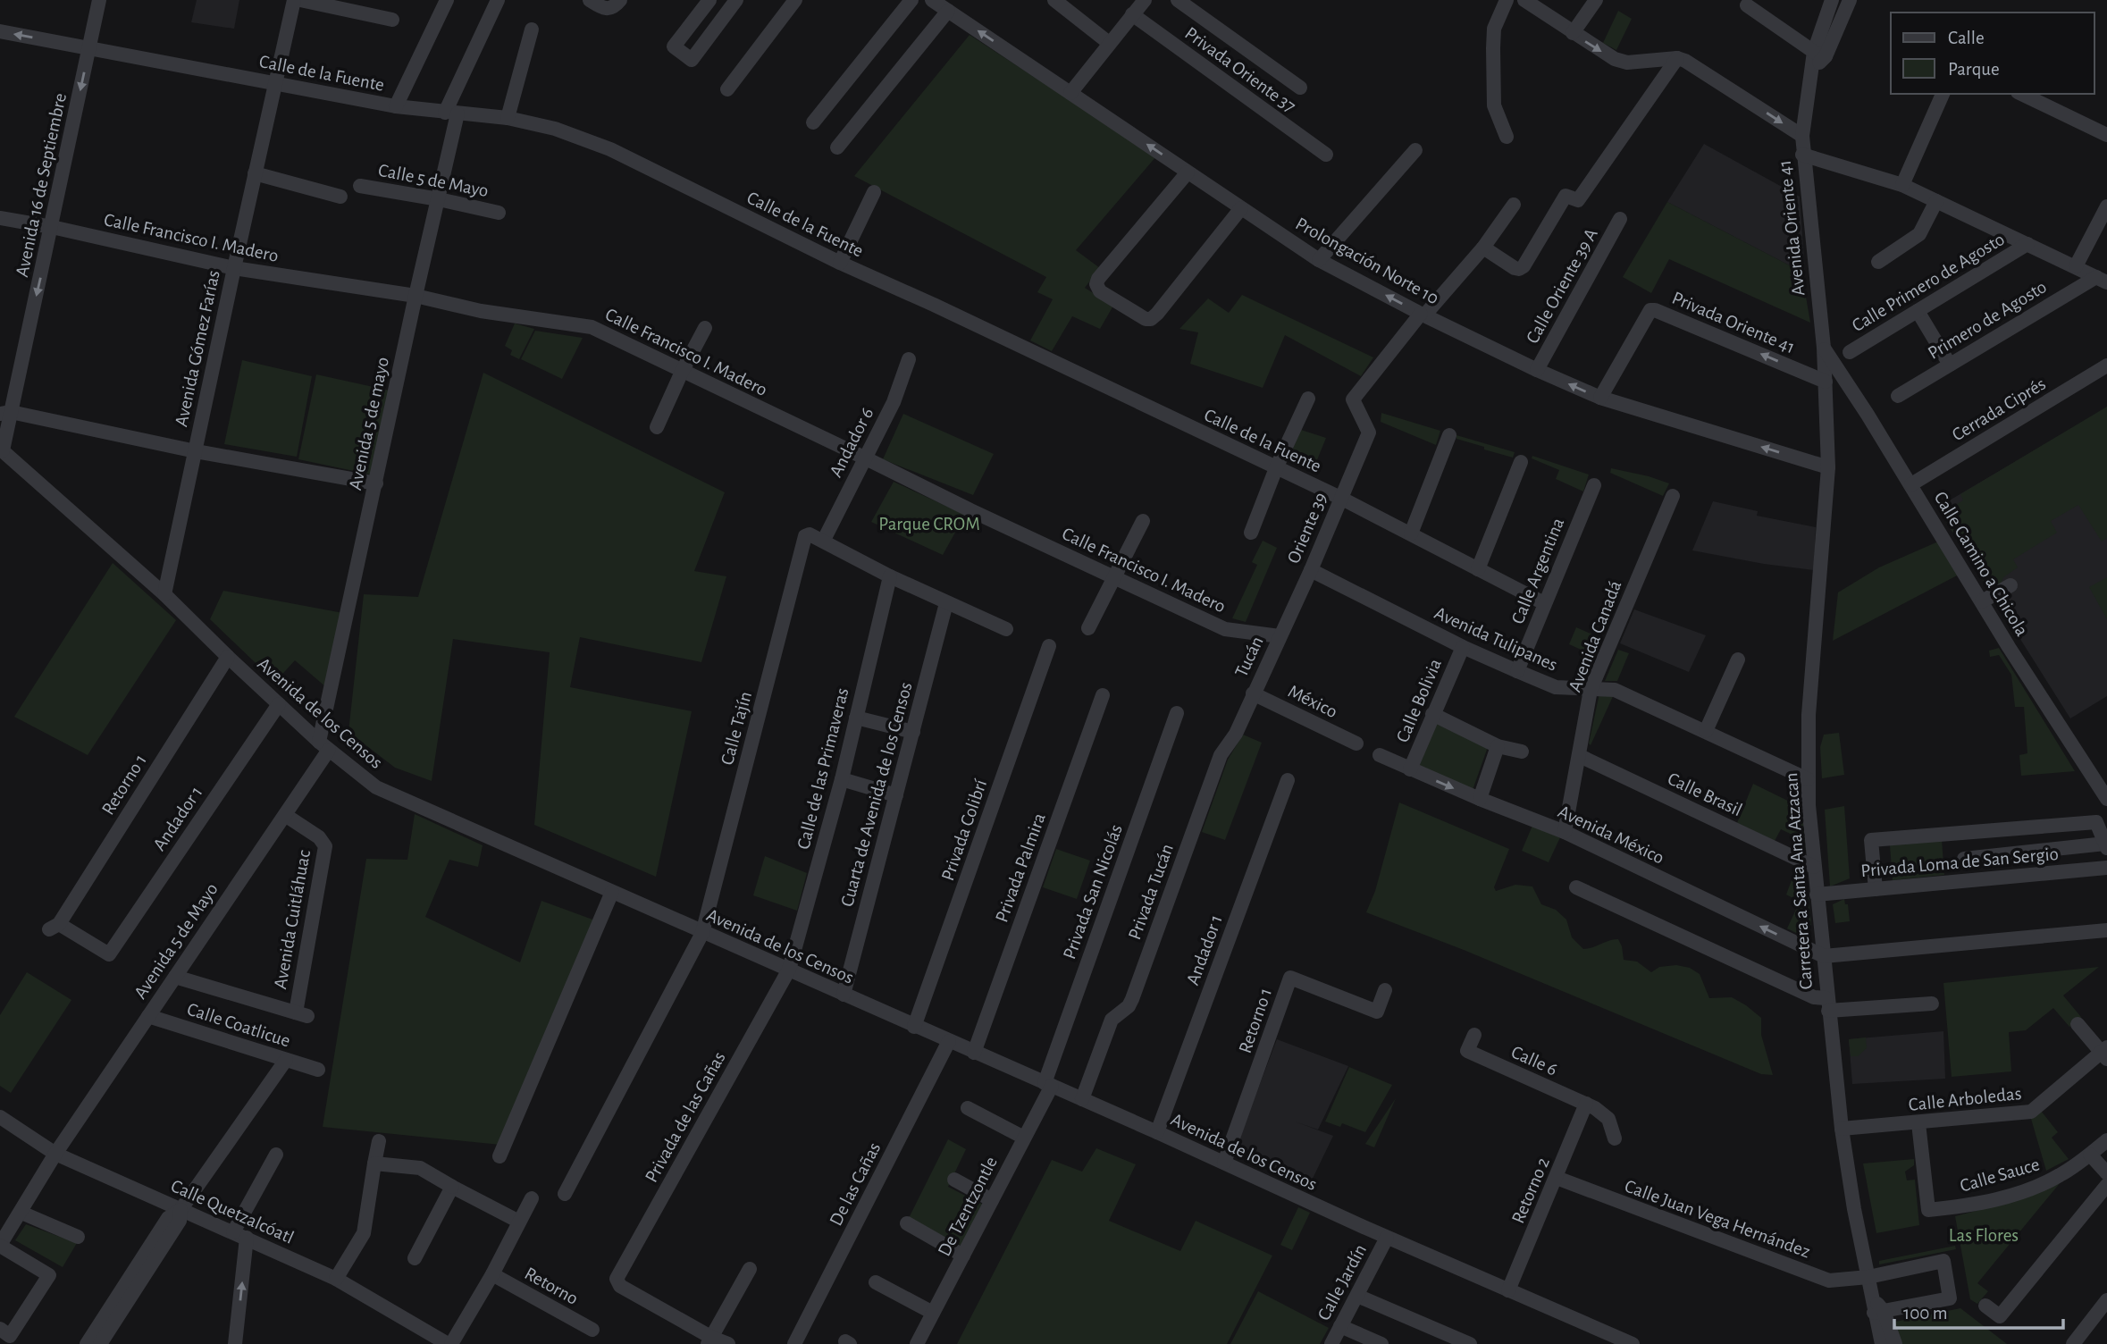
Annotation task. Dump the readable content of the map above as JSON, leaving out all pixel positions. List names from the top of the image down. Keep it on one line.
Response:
{"streets":{"street":["Privada Oriente 37","Calle de la Fuente","Calle 5 de Mayo","Avenida 16 de Septiembre","Avenida Oriente 41","Calle Francisco I. Madero","Prolongación Norte 10","Calle Primero de Agosto","Calle Oriente 39 A","Primero de Agosto","Privada Oriente 41","Avenida Gómez Farías","Cerrada Ciprés","Avenida 5 de mayo","Andador 6","Oriente 39","Calle Camino a Chicola","Calle Argentina","Avenida Canadá","Avenida Tulipanes","Tucán","Calle Bolivia","México","Avenida de los Censos","Calle Tajín","Calle de las Primaveras","Retorno 1","Cuarta de Avenida de los Censos","Calle Brasil","Andador 1","Privada Colibrí","Avenida México","Privada Loma de San Sergio","Privada Palmira","Carretera a Santa Ana Atzacan","Privada San Nicolás","Privada Tucán","Avenida Cuitláhuac","Avenida 5 de Mayo","Calle Coatlicue","Calle 6","Calle Arboledas","Privada de las Cañas","Calle Sauce","De las Cañas","Retorno 2","De Tzentzontle","Calle Quetzalcóatl","Calle Juan Vega Hernández","Calle Jardín","Retorno"]},"crossings":[["Calle de la Fuente","Avenida 16 de Septiembre"],["Calle de la Fuente","Avenida Gómez Farías"],["Calle de la Fuente","Avenida 5 de mayo"],["Calle de la Fuente","Oriente 39"],["Calle de la Fuente","Calle Argentina"],["Calle 5 de Mayo","Avenida 5 de mayo"],["Avenida 16 de Septiembre","Calle Francisco I. Madero"],["Avenida 16 de Septiembre","Avenida de los Censos"],["Avenida Oriente 41","Privada Oriente 41"],["Avenida Oriente 41","Calle Camino a Chicola"],["Avenida Oriente 41","Carretera a Santa Ana Atzacan"],["Calle Francisco I. Madero","Avenida Gómez Farías"],["Calle Francisco I. Madero","Avenida 5 de mayo"],["Calle Francisco I. Madero","Andador 6"],["Calle Francisco I. Madero","Oriente 39"],["Calle Francisco I. Madero","Tucán"],["Prolongación Norte 10","Calle Oriente 39 A"],["Prolongación Norte 10","Privada Oriente 41"],["Prolongación Norte 10","Oriente 39"],["Prolongación Norte 10","Carretera a Santa Ana Atzacan"],["Privada Oriente 41","Carretera a Santa Ana Atzacan"],["Avenida Gómez Farías","Avenida de los Censos"],["Cerrada Ciprés","Calle Camino a Chicola"],["Avenida 5 de mayo","Avenida de los Censos"],["Avenida 5 de mayo","Avenida 5 de Mayo"],["Andador 6","Calle Tajín"],["Oriente 39","Avenida Tulipanes"],["Oriente 39","Tucán"],["Calle Argentina","Avenida Tulipanes"],["Avenida Canadá","Avenida Tulipanes"],["Avenida Canadá","Calle Brasil"],["Avenida Canadá","Avenida México"],["Avenida Tulipanes","Calle Bolivia"],["Avenida Tulipanes","Carretera a Santa Ana Atzacan"],["Tucán","México"],["Tucán","Privada Tucán"],["Calle Bolivia","Avenida México"],["México","Privada Tucán"],["Avenida de los Censos","Calle Tajín"],["Avenida de los Censos","Calle de las Primaveras"],["Avenida de los Censos","Retorno 1"],["Avenida de los Censos","Cuarta de Avenida de los Censos"],["Avenida de los Censos","Andador 1"],["Avenida de los Censos","Privada Colibrí"],["Avenida de los Censos","Privada Palmira"],["Avenida de los Censos","Privada San Nicolás"],["Avenida de los Censos","Privada Tucán"],["Avenida de los Censos","Avenida 5 de Mayo"],["Avenida de los Censos","Privada de las Cañas"],["Avenida de los Censos","De las Cañas"],["Avenida de los Censos","Retorno 2"],["Avenida de los Censos","De Tzentzontle"],["Avenida de los Censos","Calle Jardín"],["Calle de las Primaveras","Privada de las Cañas"],["Retorno 1","Andador 1"],["Calle Brasil","Carretera a Santa Ana Atzacan"],["Avenida México","Carretera a Santa Ana Atzacan"],["Privada Loma de San Sergio","Carretera a Santa Ana Atzacan"],["Carretera a Santa Ana Atzacan","Calle Arboledas"],["Carretera a Santa Ana Atzacan","Calle Juan Vega Hernández"],["Privada San Nicolás","De Tzentzontle"],["Avenida Cuitláhuac","Avenida 5 de Mayo"],["Avenida 5 de Mayo","Calle Coatlicue"],["Avenida 5 de Mayo","Calle Quetzalcóatl"],["Calle 6","Retorno 2"],["Calle Arboledas","Calle Sauce"],["Retorno 2","Calle Juan Vega Hernández"]],"one_way":["Avenida 16 de Septiembre","Prolongación Norte 10"],"parks":["Parque CROM","Las Flores"],"legend":["Calle","Parque"],"scale_bar":"100 m"}
